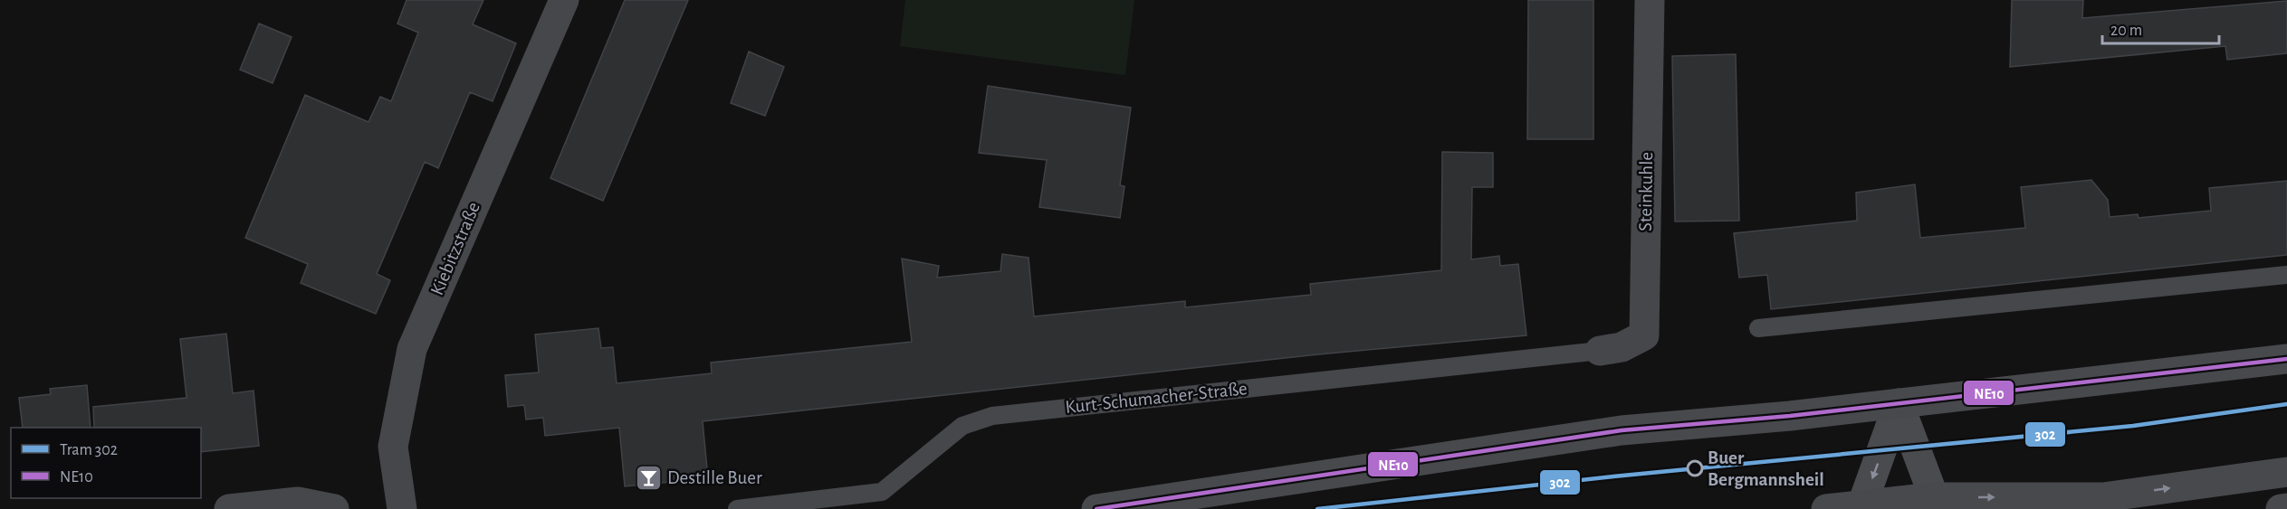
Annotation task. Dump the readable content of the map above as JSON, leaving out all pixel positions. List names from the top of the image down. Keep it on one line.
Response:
{"streets":{"street":["Steinkuhle","Kiebitzstraße"],"lane":["Kurt-Schumacher-Straße"]},"crossings":[["Steinkuhle","Kurt-Schumacher-Straße"]],"places":{"other":["Buer Bergmannsheil"],"bar":["Destille Buer"]},"lines":["transit line NE10","tram line 302"],"legend":["Tram 302","NE10"],"scale_bar":"20 m"}
